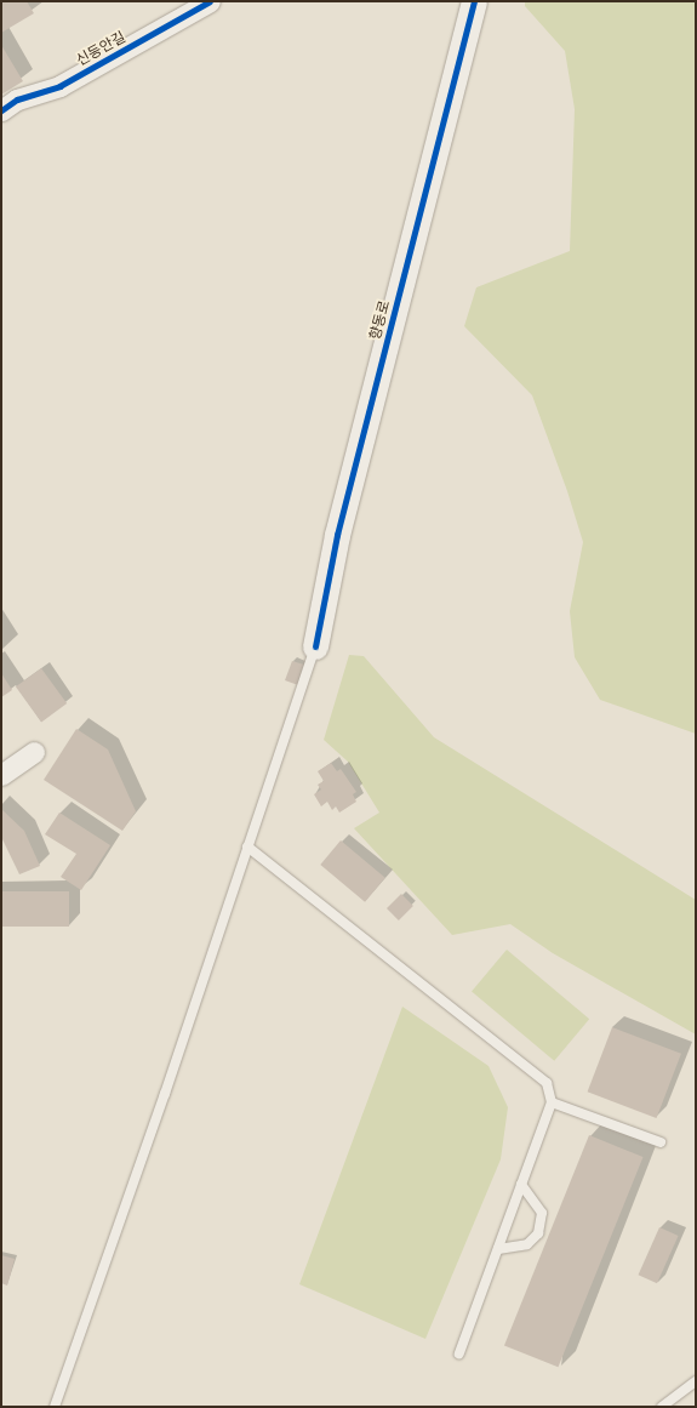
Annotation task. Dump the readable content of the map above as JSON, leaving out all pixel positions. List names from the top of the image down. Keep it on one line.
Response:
{"streets":{"street":["신동안길","향동로"]}}
